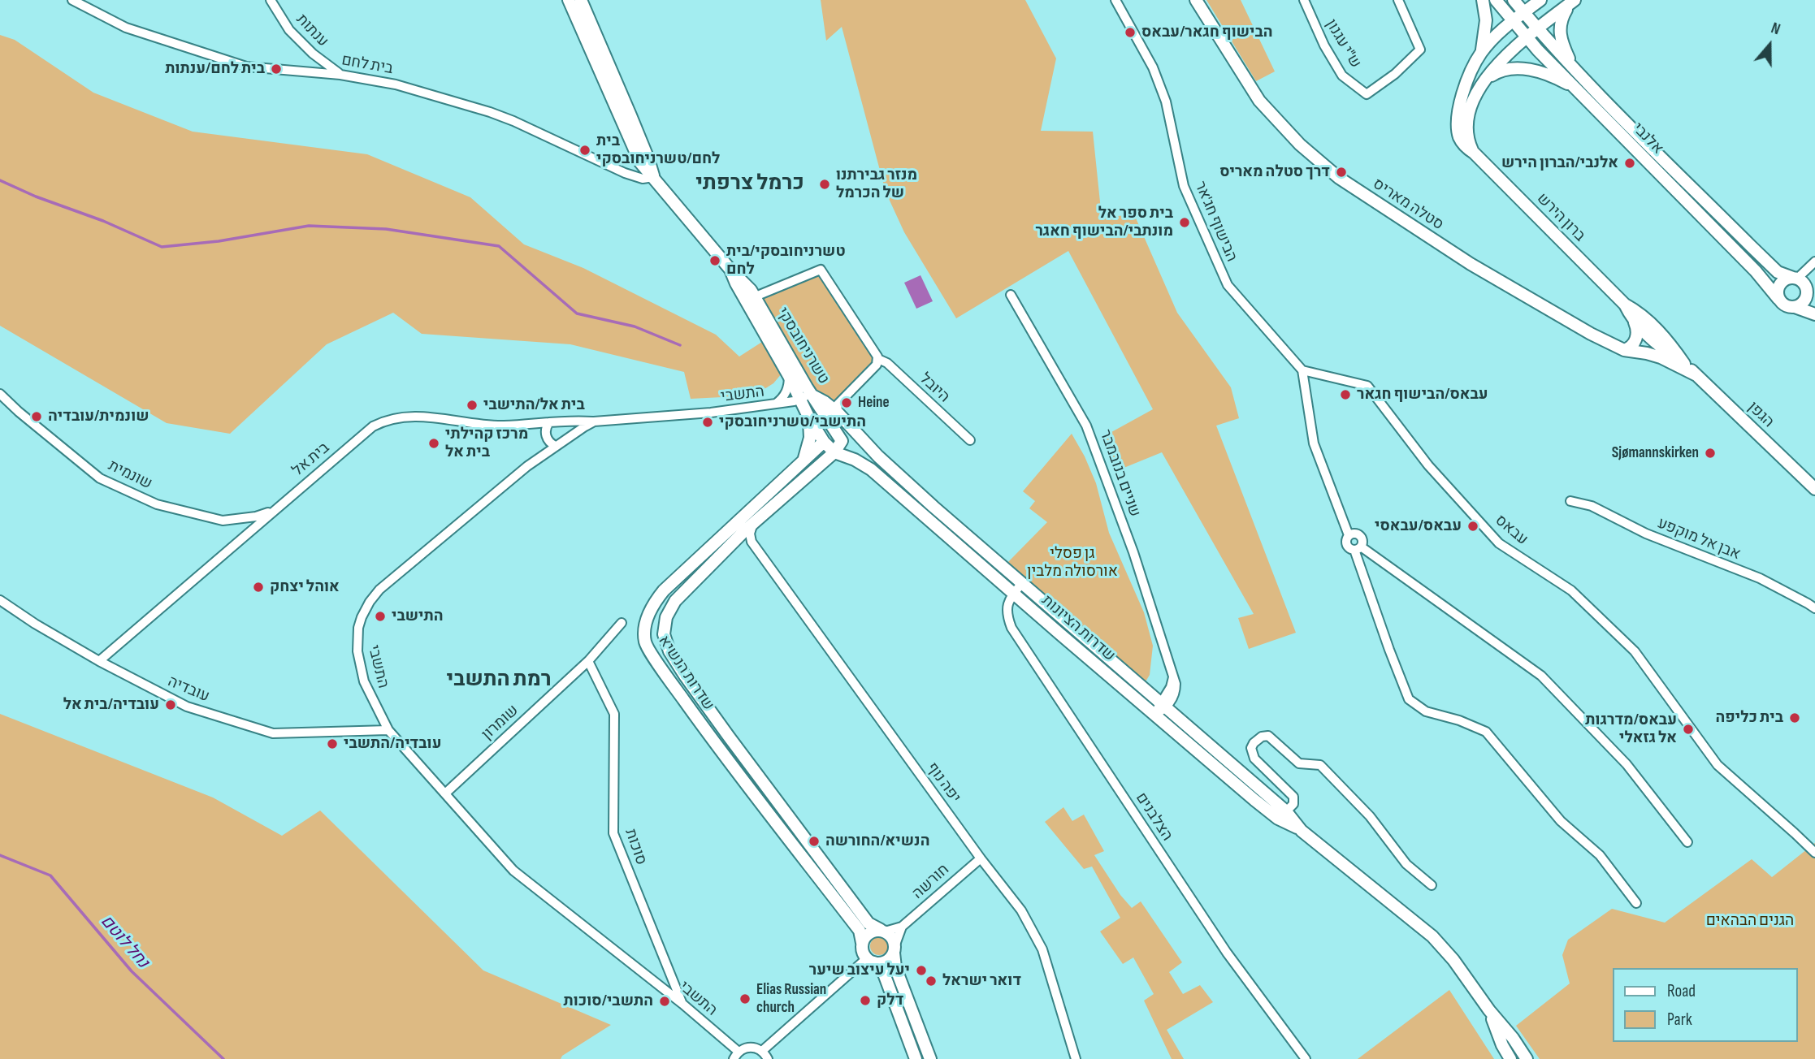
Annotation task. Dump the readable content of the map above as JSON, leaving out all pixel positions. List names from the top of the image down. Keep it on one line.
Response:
{"streets":{"street":["ענתות","ש\"י עגנון","בית לחם","אלנבי","סטלה מאריס","ברון הירש","הבישוף חג'אר","טשרניחובסקי","היובל","התשבי","הגפן","בית אל","שניים בנובמבר","שונמית","עבאס","אבן אל מוקפע","שדרות הציונות","שדרות הנשיא","עובדיה","שומרון","יפה נוף","הצלבנים","סוכות","חורשה"]},"crossings":[["ענתות","בית לחם"],["בית לחם","טשרניחובסקי"],["אלנבי","ברון הירש"],["סטלה מאריס","הגפן"],["ברון הירש","הגפן"],["הבישוף חג'אר","עבאס"],["טשרניחובסקי","התשבי"],["טשרניחובסקי","שדרות הציונות"],["טשרניחובסקי","שדרות הנשיא"],["התשבי","בית אל"],["התשבי","עובדיה"],["התשבי","שומרון"],["התשבי","סוכות"],["בית אל","שונמית"],["בית אל","עובדיה"],["שניים בנובמבר","שדרות הציונות"],["שדרות הציונות","שדרות הנשיא"],["שדרות הציונות","הצלבנים"],["שדרות הנשיא","חורשה"],["שומרון","סוכות"],["יפה נוף","חורשה"]],"districts":["כרמל צרפתי","רמת התשבי"],"water":["נחל לוטם"],"parks":["גן פסלי אורסולה מלבין","הגנים הבהאים"],"places":["הבישוף חגאר/עבאס","בית לחם/ענתות","בית לחם/טשרניחובסקי","אלנבי/הברון הירש","דרך סטלה מאריס","מנזר גבירתנו של הכרמל","בית ספר אל מונתבי/הבישוף חאגר","טשרניחובסקי/בית לחם","עבאס/הבישוף חגאר","Heine","בית אל/התישבי","שונמית/עובדיה","התישבי/טשרניחובסקי","מרכז קהילתי בית אל","Sjømannskirken","עבאס/עבאסי","אוהל יצחק","התישבי","עובדיה/בית אל","בית כליפה","עבאס/מדרגות אל גזאלי","עובדיה/התשבי","הנשיא/החורשה","יעל עיצוב שיער","דואר ישראל","Elias Russian church","דלק","התשבי/סוכות"],"legend":["Road","Park"],"north":"top"}
